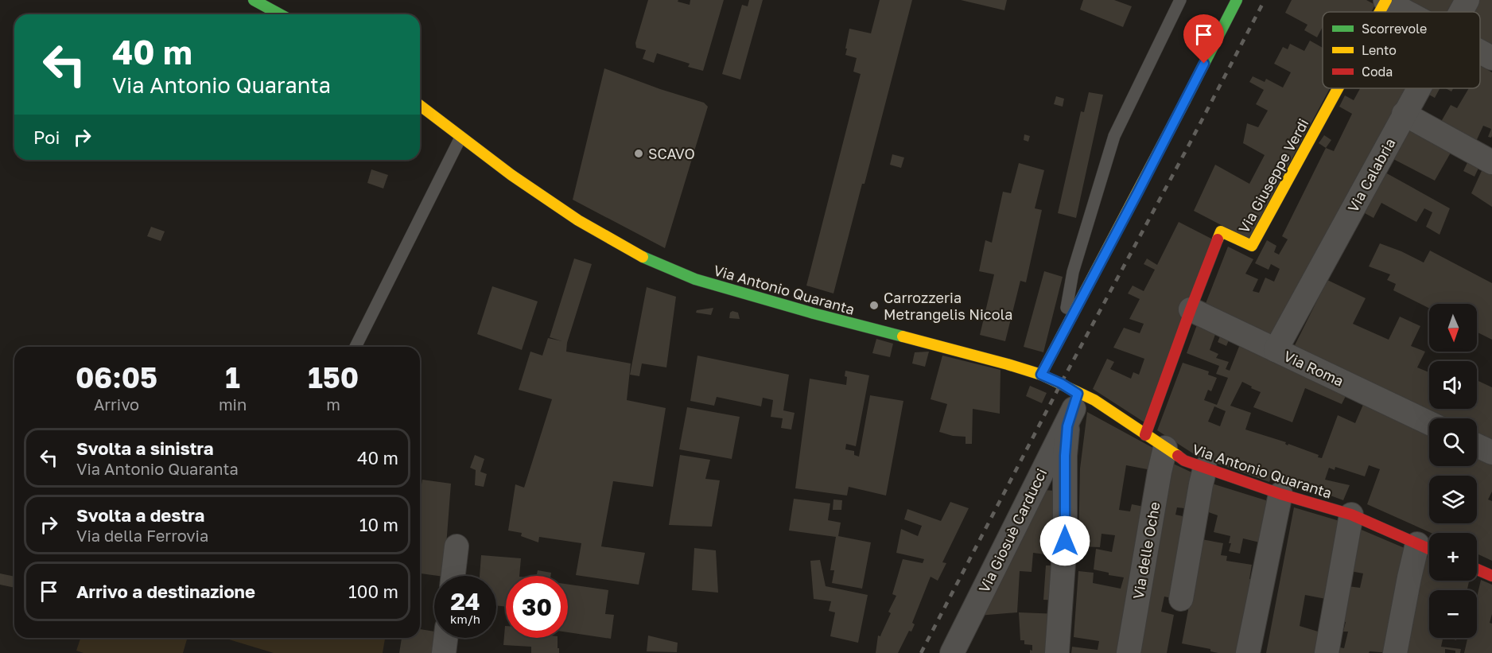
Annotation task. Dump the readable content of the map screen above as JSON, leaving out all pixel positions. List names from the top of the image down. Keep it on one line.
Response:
{"streets":{"street":["Via Calabria","Via Giuseppe Verdi","Via Antonio Quaranta","Via Roma","Via Giosuè Carducci","Via delle Oche"]},"crossings":[["Via Calabria","Via Roma"],["Via Giuseppe Verdi","Via Antonio Quaranta"],["Via Giuseppe Verdi","Via Roma"],["Via Antonio Quaranta","Via Giosuè Carducci"],["Via Antonio Quaranta","Via delle Oche"]],"places":["SCAVO","Carrozzeria Metrangelis Nicola"],"legend":["Scorrevole","Lento","Coda"],"north":"bottom","page":{"turn":["40 m","Via Antonio Quaranta"],"then":"Poi","map_buttons":["+","−"],"eta":["06:05","Arrivo","1","min","150","m"],"list":[{"name":"Svolta a sinistra","note":"Via Antonio Quaranta","value":"40 m"},{"name":"Svolta a destra","note":"Via della Ferrovia","value":"10 m"},{"name":"Arrivo a destinazione","value":"100 m"}],"speed":"24 km/h","limit":"30"}}
